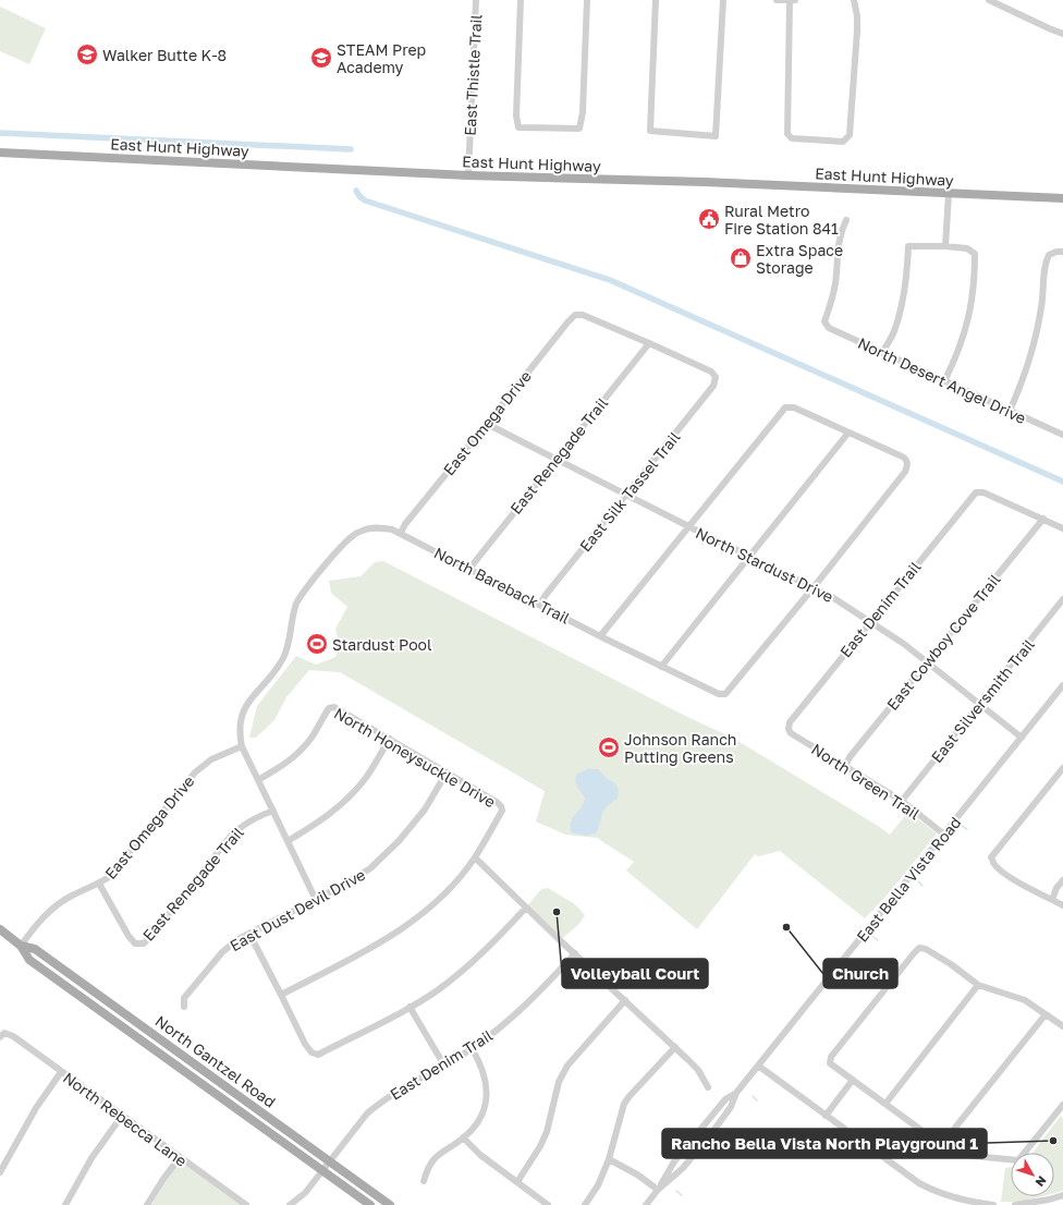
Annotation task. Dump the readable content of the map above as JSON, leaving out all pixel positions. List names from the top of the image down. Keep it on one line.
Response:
{"streets":{"main road":["East Hunt Highway","North Gantzel Road"],"street":["East Thistle Trail","North Desert Angel Drive","East Omega Drive","East Renegade Trail","East Silk Tassel Trail","North Stardust Drive","North Bareback Trail","East Denim Trail","East Cowboy Cove Trail","East Silversmith Trail","North Honeysuckle Drive","North Green Trail","East Bella Vista Road","East Dust Devil Drive","North Rebecca Lane"]},"crossings":[["East Thistle Trail","East Hunt Highway"],["East Omega Drive","East Renegade Trail"],["East Omega Drive","East Silk Tassel Trail"],["East Omega Drive","North Stardust Drive"],["East Omega Drive","North Bareback Trail"],["East Omega Drive","North Gantzel Road"],["East Renegade Trail","East Silk Tassel Trail"],["East Renegade Trail","North Stardust Drive"],["East Renegade Trail","North Bareback Trail"],["East Silk Tassel Trail","North Stardust Drive"],["East Silk Tassel Trail","North Bareback Trail"],["North Stardust Drive","North Bareback Trail"],["North Stardust Drive","East Denim Trail"],["North Stardust Drive","East Cowboy Cove Trail"],["North Stardust Drive","East Silversmith Trail"],["North Stardust Drive","East Bella Vista Road"],["East Denim Trail","East Cowboy Cove Trail"],["East Denim Trail","North Green Trail"],["East Denim Trail","North Gantzel Road"],["East Cowboy Cove Trail","North Green Trail"],["East Silversmith Trail","North Green Trail"],["North Honeysuckle Drive","East Dust Devil Drive"],["North Green Trail","East Bella Vista Road"]],"places":{"school or university":["Walker Butte K-8","STEAM Prep Academy"],"public building":["Rural Metro Fire Station 841"],"shop":["Extra Space Storage"],"sports":["Stardust Pool","Johnson Ranch Putting Greens"],"other":["Volleyball Court","Church","Rancho Bella Vista North Playground 1"]},"north":"bottom right"}
